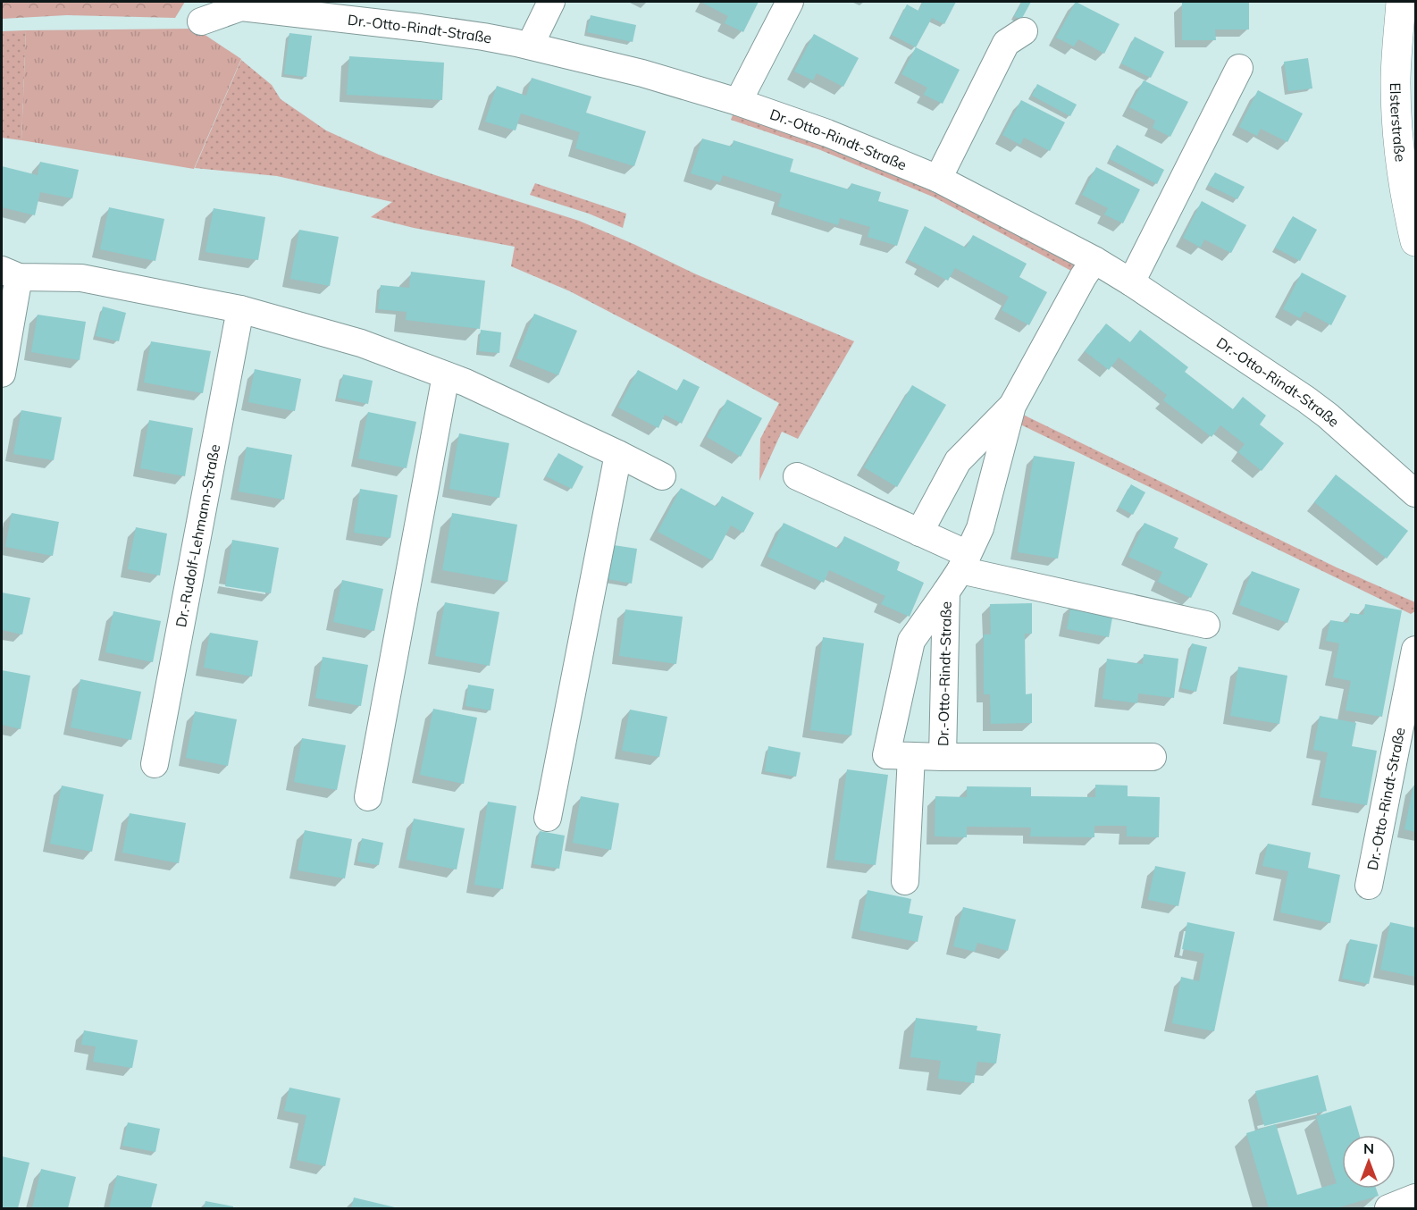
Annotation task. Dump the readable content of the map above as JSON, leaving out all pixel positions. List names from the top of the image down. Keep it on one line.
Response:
{"streets":{"main road":["Elsterstraße"],"street":["Dr.-Otto-Rindt-Straße","Dr.-Rudolf-Lehmann-Straße"]},"north":"top"}
